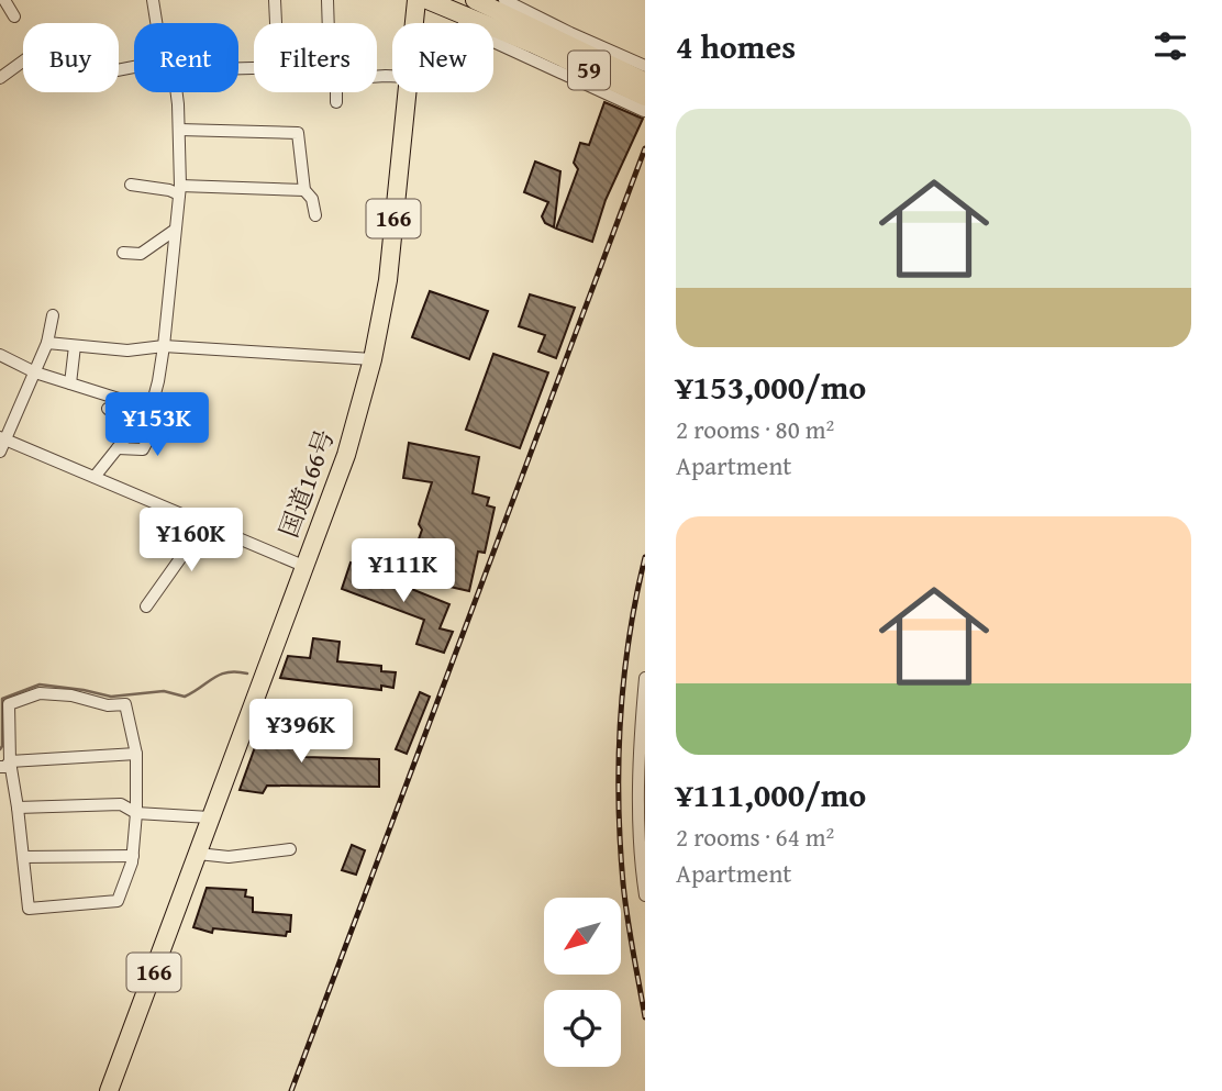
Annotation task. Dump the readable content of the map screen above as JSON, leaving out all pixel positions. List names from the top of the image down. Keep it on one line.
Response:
{"streets":{"main road":["59","166","国道166号"]},"north":"bottom left","page":{"heading":"4 homes","chip":["Buy","Rent","Filters","New"],"list":[{"name":"¥153,000/mo","note":"2 rooms · 80 m² · Apartment"},{"name":"¥111,000/mo","note":"2 rooms · 64 m² · Apartment"}],"price":["¥153K","¥160K","¥111K","¥396K"]}}
